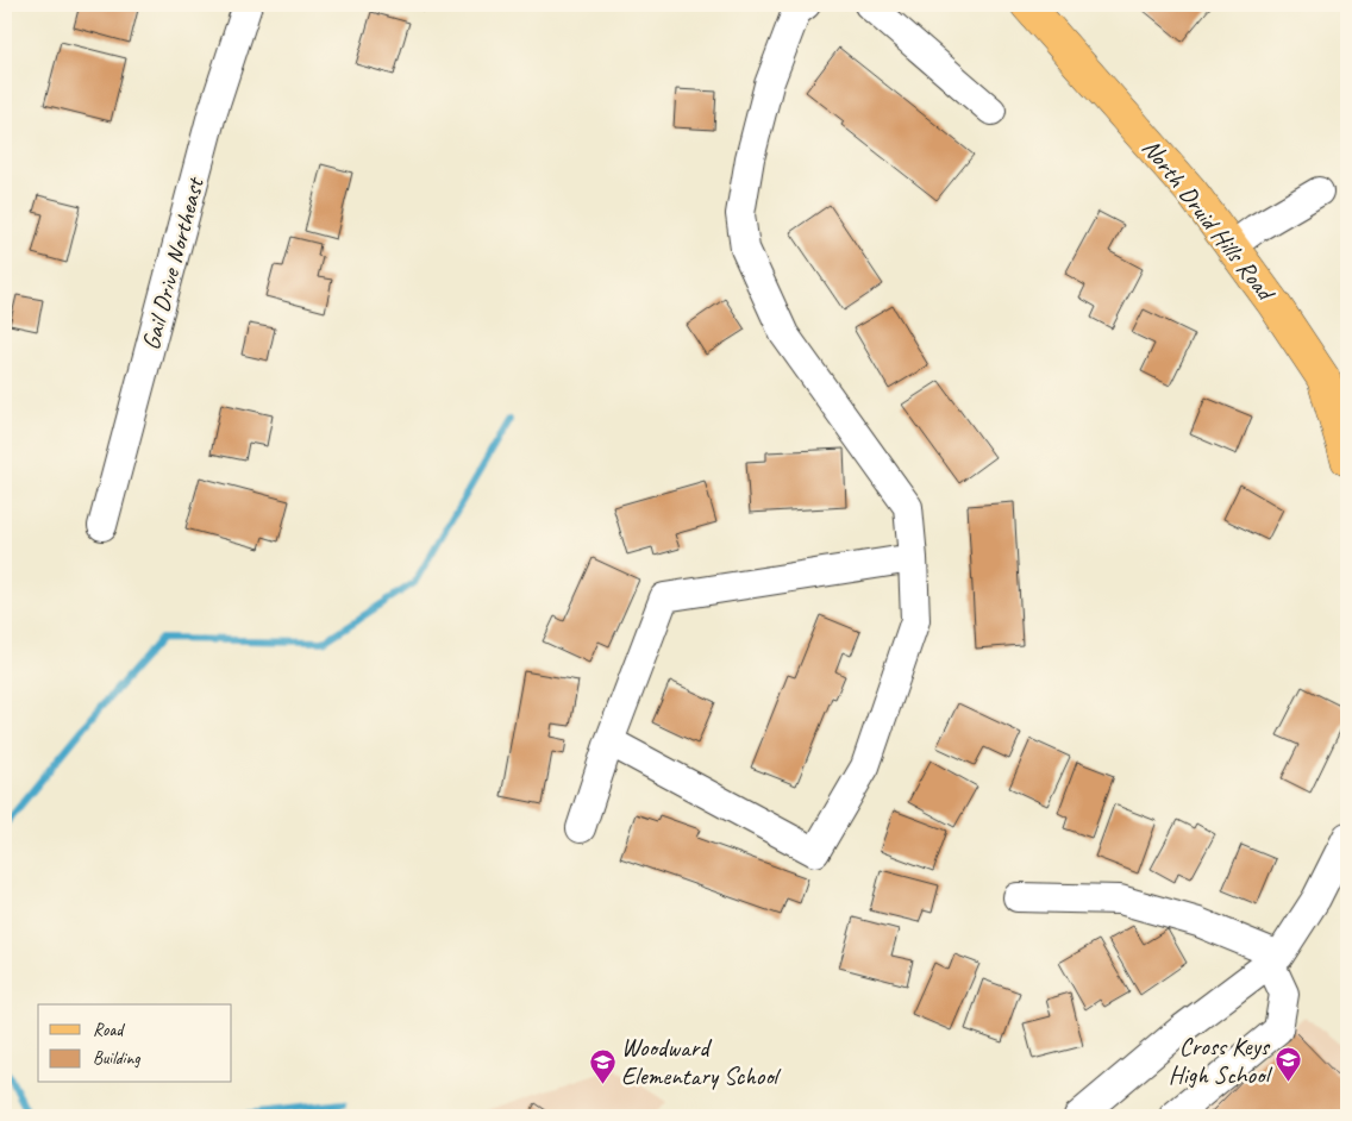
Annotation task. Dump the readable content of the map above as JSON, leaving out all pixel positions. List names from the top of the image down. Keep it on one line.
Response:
{"streets":{"main road":["North Druid Hills Road"],"street":["Gail Drive Northeast"]},"places":{"school or university":["Cross Keys High School","Woodward Elementary School"]},"legend":["Road","Building"]}
